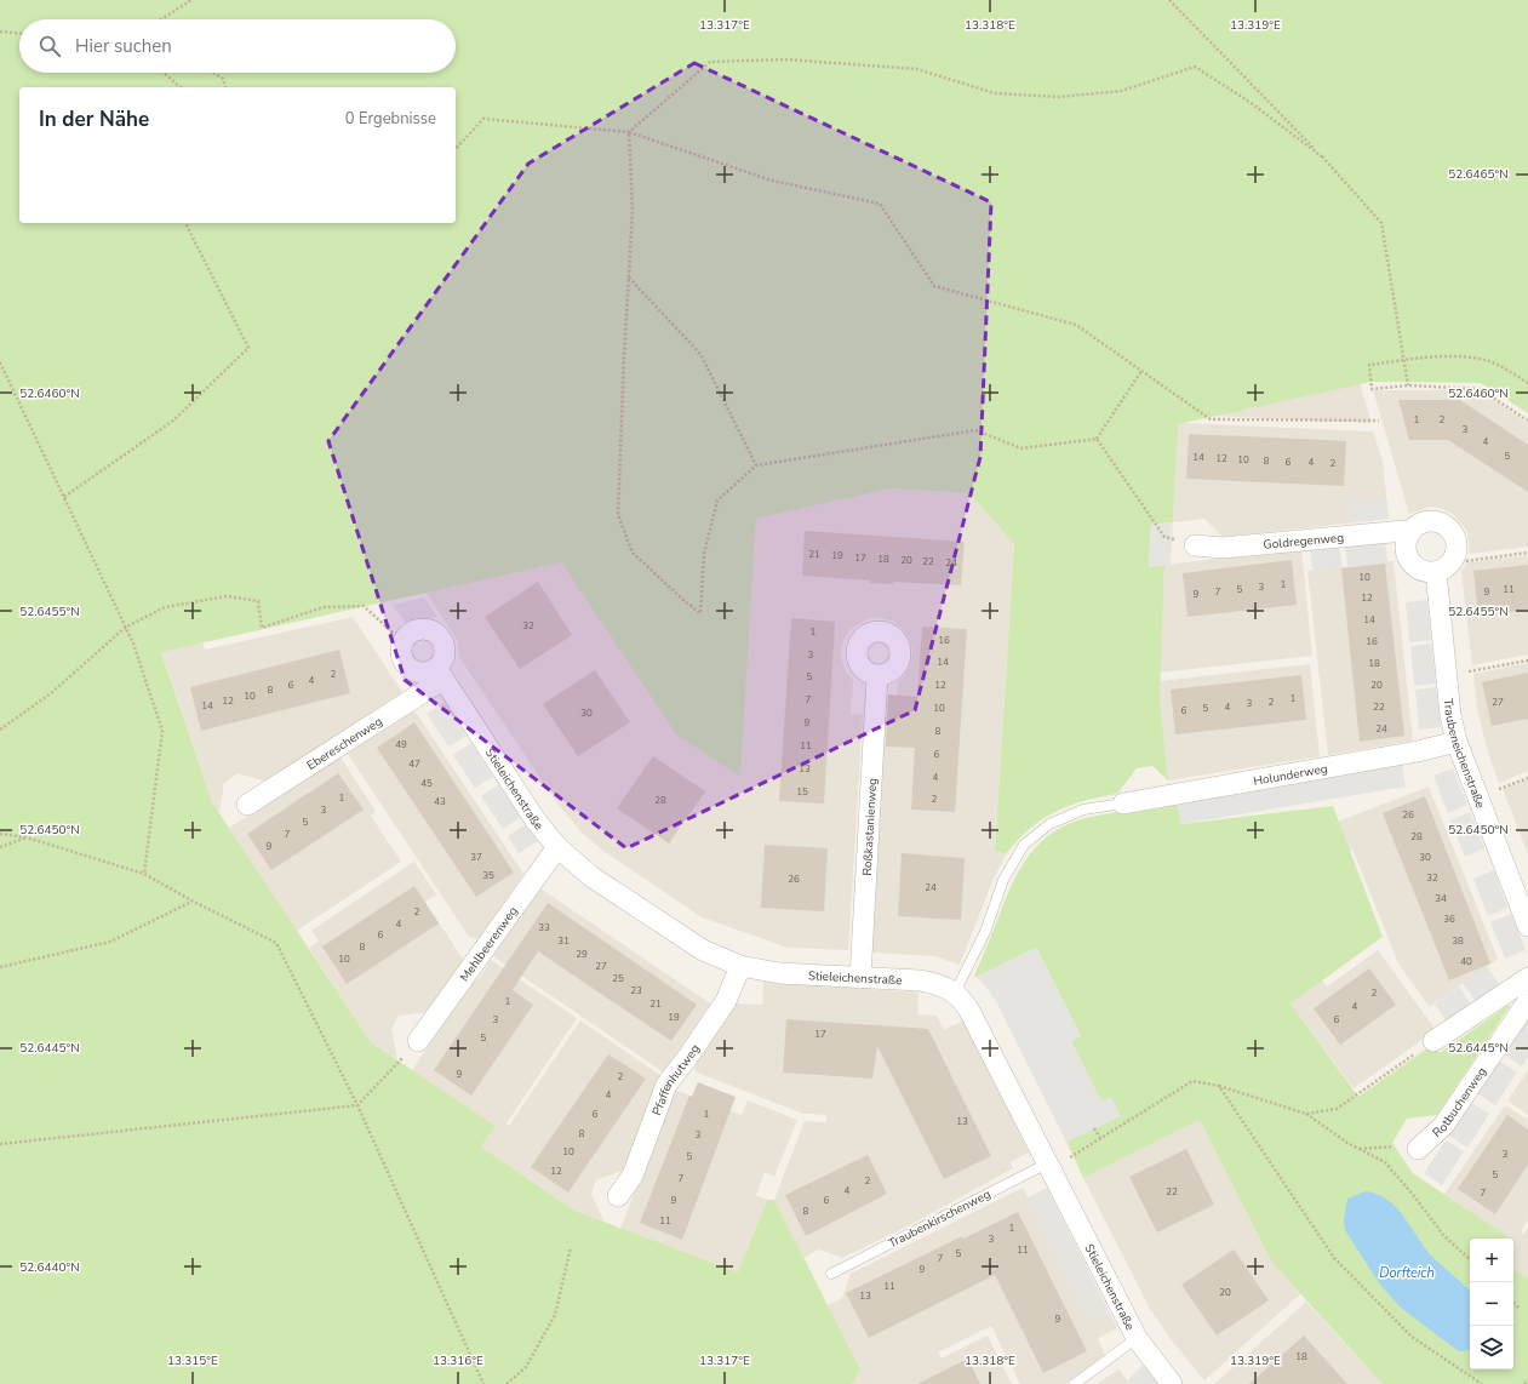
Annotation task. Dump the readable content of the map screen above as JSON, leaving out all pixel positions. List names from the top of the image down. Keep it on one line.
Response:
{"streets":{"street":["Goldregenweg","Ebereschenweg","Traubeneichenstraße","Holunderweg","Stieleichenstraße","Roßkastanienweg","Mehlbeerenweg","Pfaffenhutweg","Rotbuchenweg"],"lane":["Traubenkirschenweg"]},"crossings":[["Goldregenweg","Traubeneichenstraße"],["Ebereschenweg","Stieleichenstraße"],["Traubeneichenstraße","Holunderweg"],["Stieleichenstraße","Roßkastanienweg"],["Stieleichenstraße","Mehlbeerenweg"],["Stieleichenstraße","Pfaffenhutweg"],["Stieleichenstraße","Traubenkirschenweg"]],"water":["Dorfteich"],"house_numbers":["1","2","3","4","5","14","12","10","8","6","4","2","21","19","17","18","20","22","24","10","1","3","5","11","7","9","9","12","14","32","1","16","16","3","14","18","2","5","4","6","12","20","8","10","1","7","12","2","27","3","14","4","22","10","5","6","30","9","24","8","49","11","6","47","13","4","45","15","1","2","28","43","3","26","5","7","28","9","37","30","35","32","26","24","34","2","36","4","33","6","31","38","8","29","10","40","27","25","23","2","1","21","4","19","3","6","17","5","9","2","4","6","1","13","8","3","10","3","5","12","5","7","2","4","22","7","9","6","8","11","1","3","11","5","7","9","11","20","13","9","18"],"page":{"search":"Hier suchen","heading":["In der Nähe","0 Ergebnisse"],"map_buttons":["+","−"]},"coordinates":["13.317°E","13.318°E","13.319°E","52.6465°N","52.6460°N","52.6455°N","52.6450°N","52.6445°N","52.6440°N","13.315°E","13.316°E"]}
